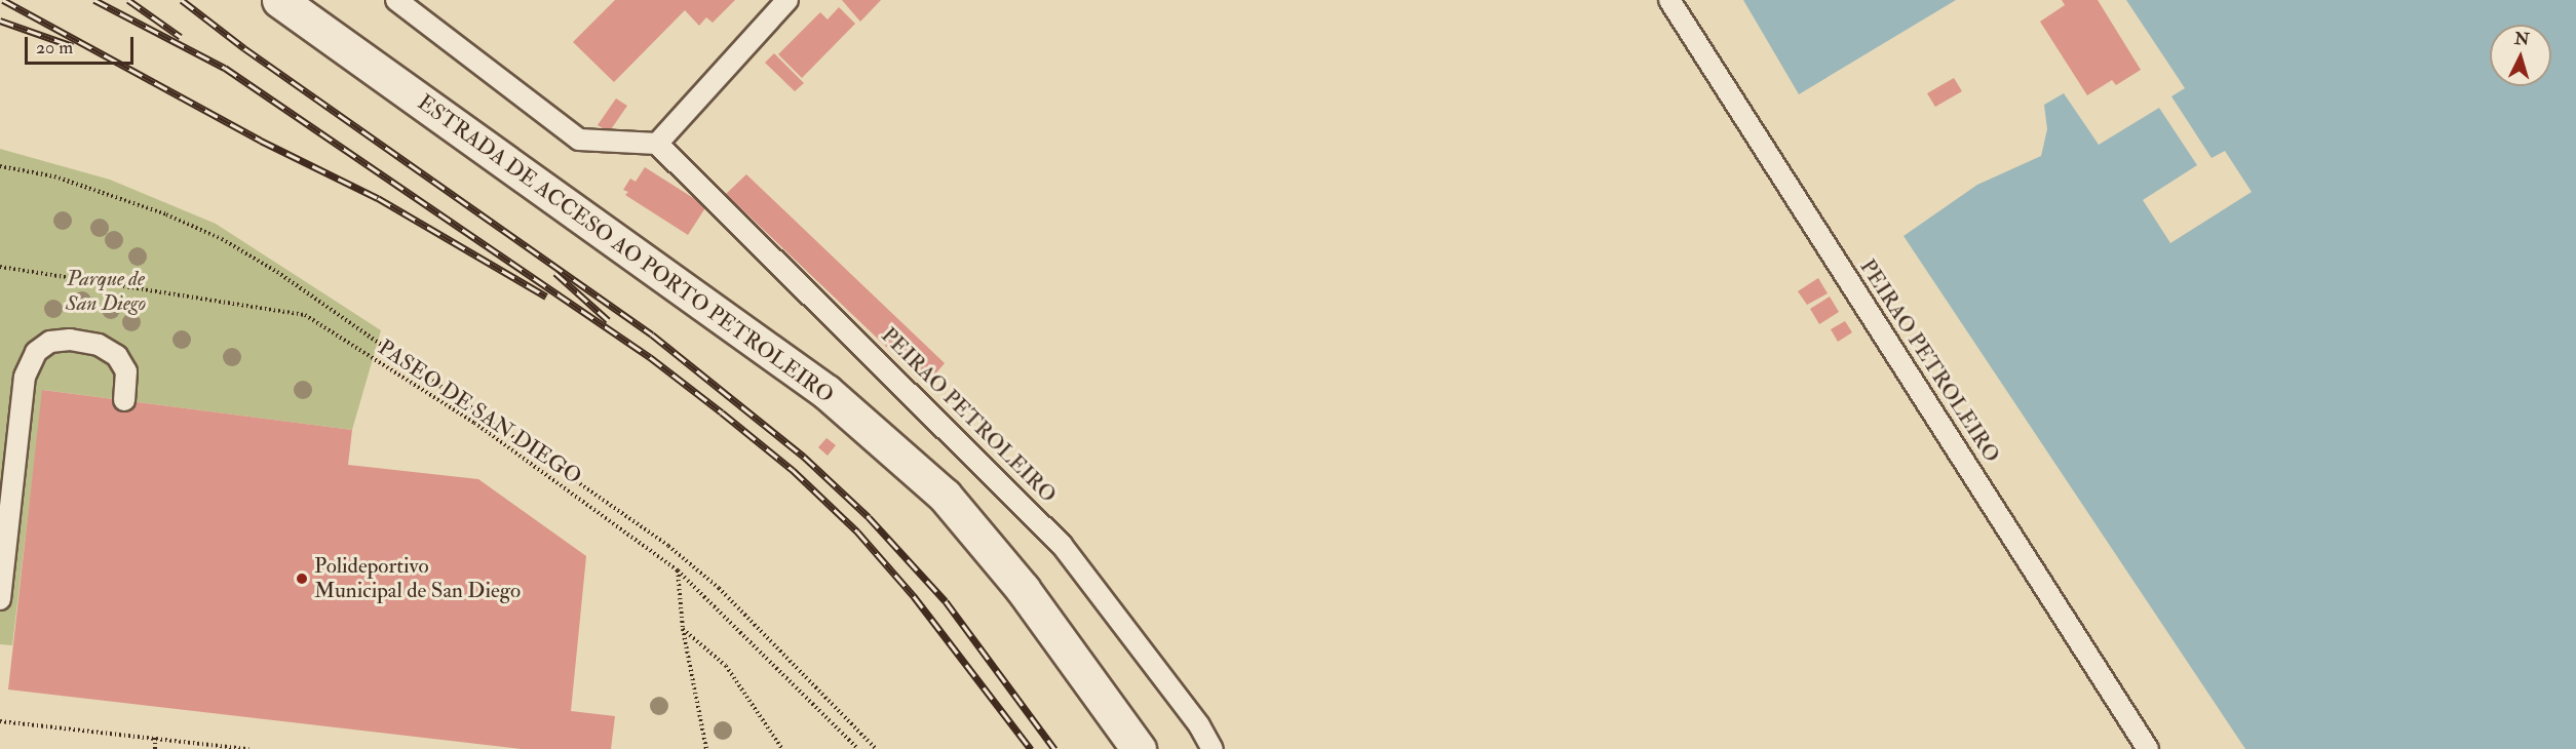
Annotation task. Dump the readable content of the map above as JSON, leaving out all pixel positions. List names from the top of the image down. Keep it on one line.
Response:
{"streets":{"main road":["ESTRADA DE ACCESO AO PORTO PETROLEIRO"],"lane":["PEIRAO PETROLEIRO"],"path":["PASEO DE SAN DIEGO"]},"parks":["Parque de San Diego"],"places":["Polideportivo Municipal de San Diego"],"scale_bar":"20 m","north":"top"}
